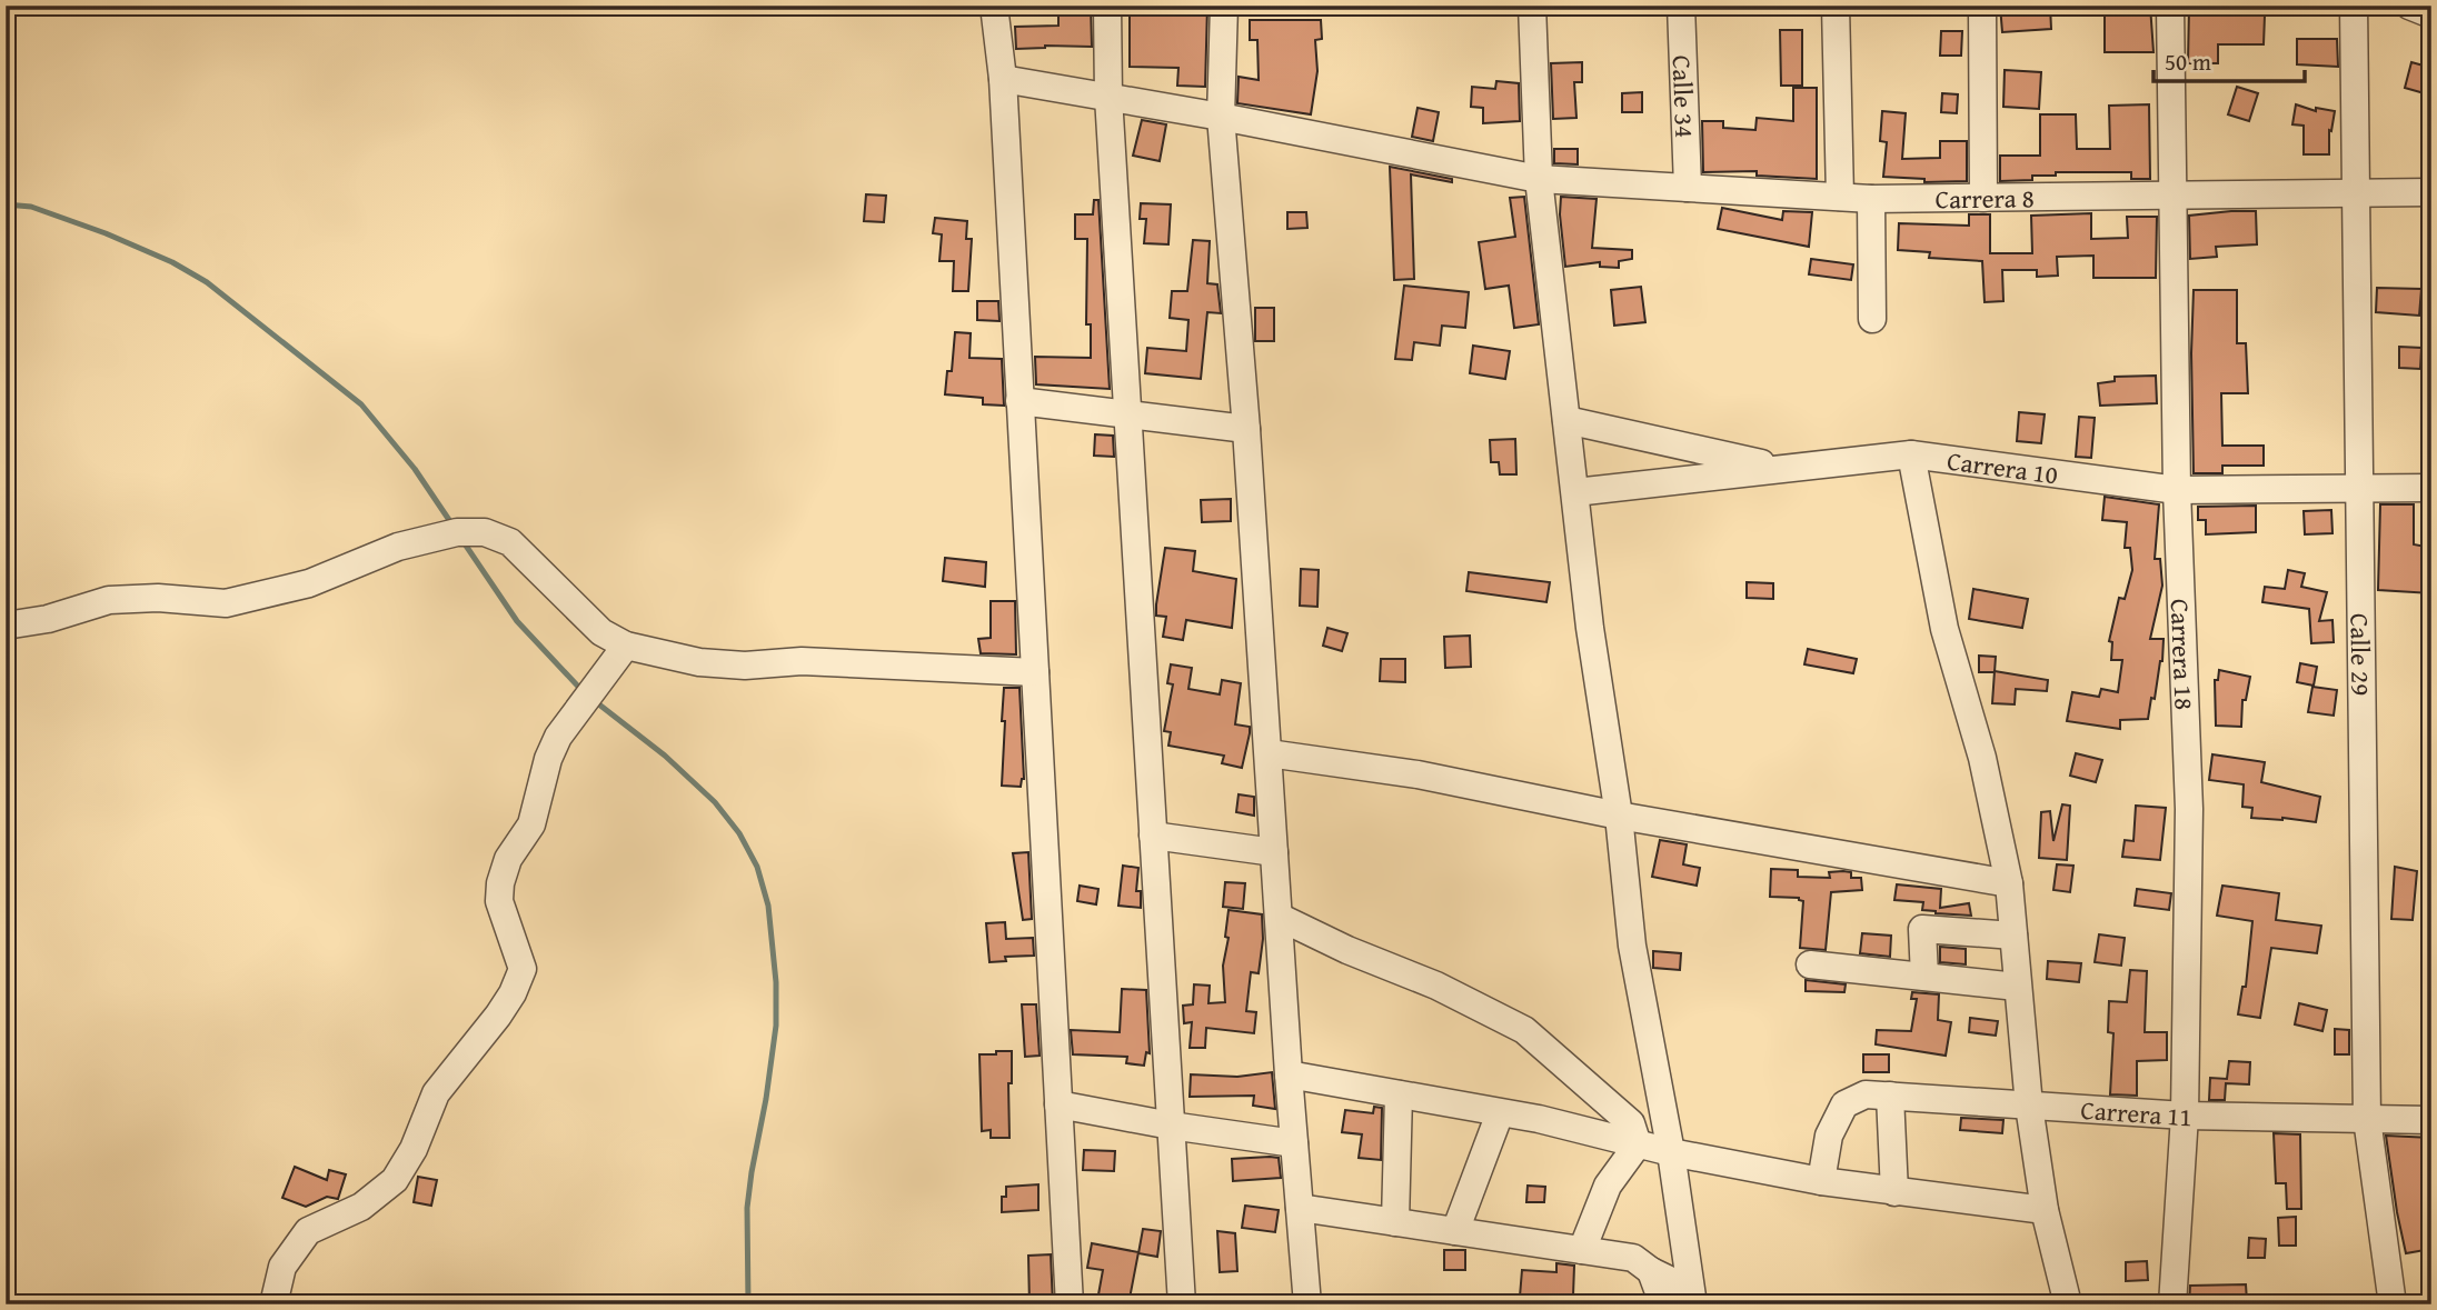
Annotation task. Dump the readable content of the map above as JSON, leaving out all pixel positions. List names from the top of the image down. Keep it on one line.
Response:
{"streets":{"street":["Calle 34","Carrera 8","Carrera 10","Carrera 18","Calle 29","Carrera 11"]},"crossings":[["Calle 34","Carrera 8"],["Carrera 8","Carrera 18"],["Carrera 8","Calle 29"],["Carrera 10","Carrera 18"],["Carrera 10","Calle 29"],["Carrera 18","Carrera 11"],["Calle 29","Carrera 11"]],"scale_bar":"50 m"}
